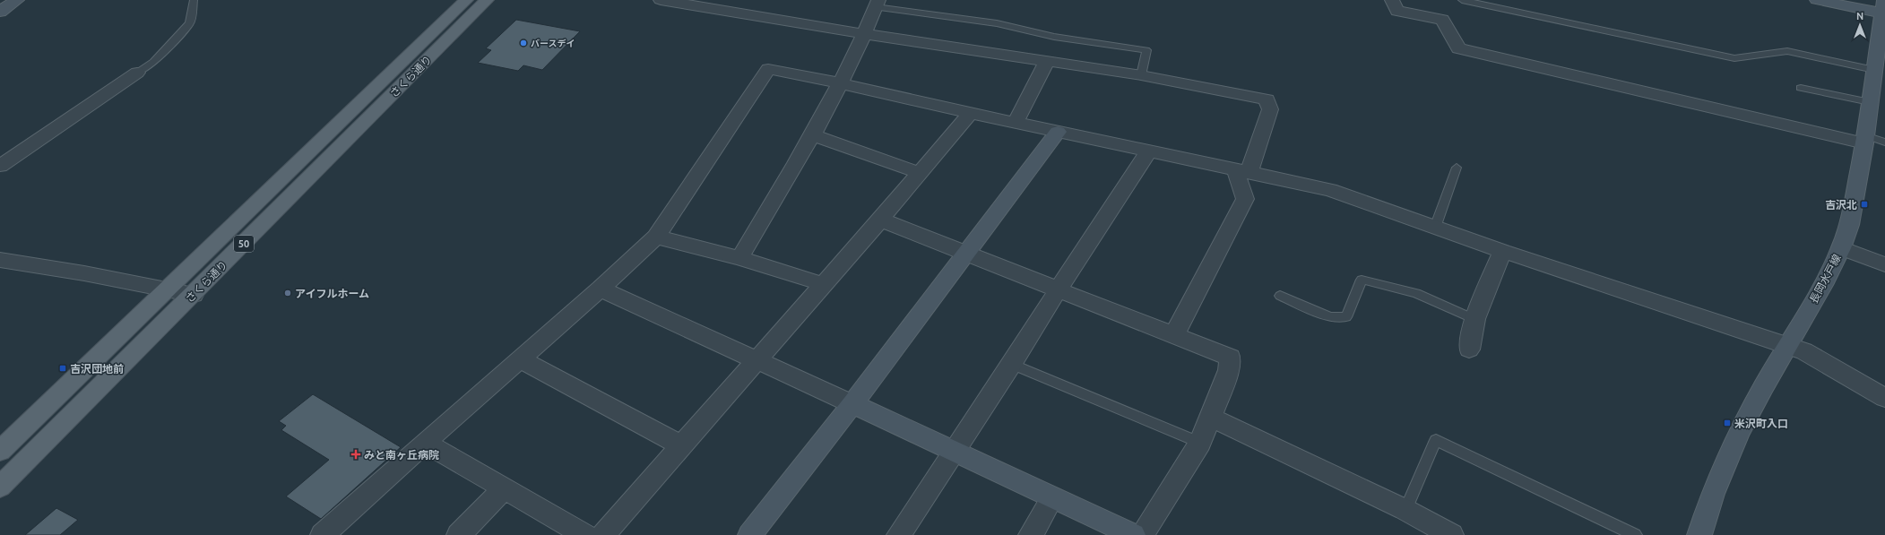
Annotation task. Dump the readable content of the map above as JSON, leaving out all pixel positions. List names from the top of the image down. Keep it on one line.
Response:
{"streets":{"main road":["さくら通り","50","長岡水戸線"]},"places":{"other":["バースデイ","アイフルホーム"],"transit":["吉沢北","吉沢団地前","米沢町入口"],"health":["みと南ヶ丘病院"]},"north":"top"}
